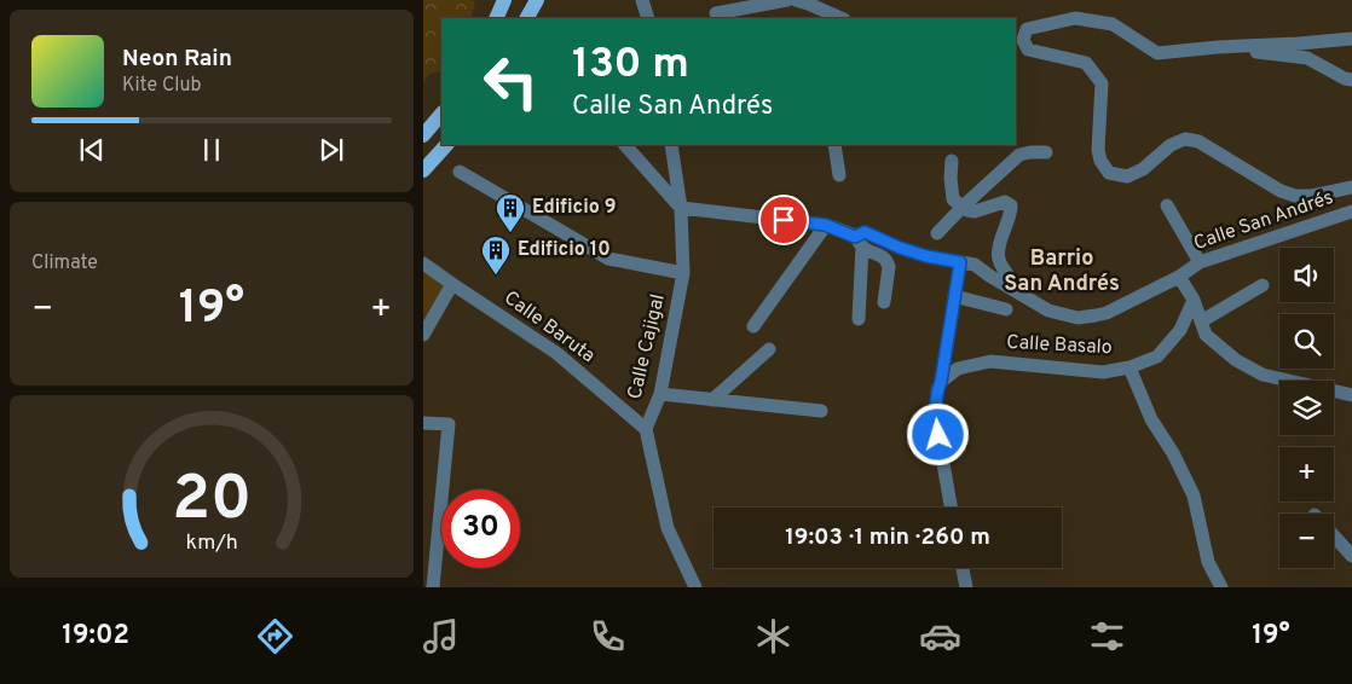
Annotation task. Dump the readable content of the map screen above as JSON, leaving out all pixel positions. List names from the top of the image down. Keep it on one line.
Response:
{"streets":{"street":["Calle San Andrés","Calle Baruta","Calle Basalo","Calle Cajigal"]},"crossings":[["Calle San Andrés","Calle Cajigal"],["Calle Baruta","Calle Cajigal"]],"districts":["Barrio San Andrés"],"places":{"building":["Edificio 9","Edificio 10"]},"page":{"turn":["130 m","Calle San Andrés"],"song":["Neon Rain","Kite Club"],"tile":"Climate","map_buttons":["+","−"],"heat":["−","19°","+"],"limit":"30","trip":"19:03 · 1 min · 260 m","tabs":["19:02","19°"],"gauge":["20","km/h"]}}
